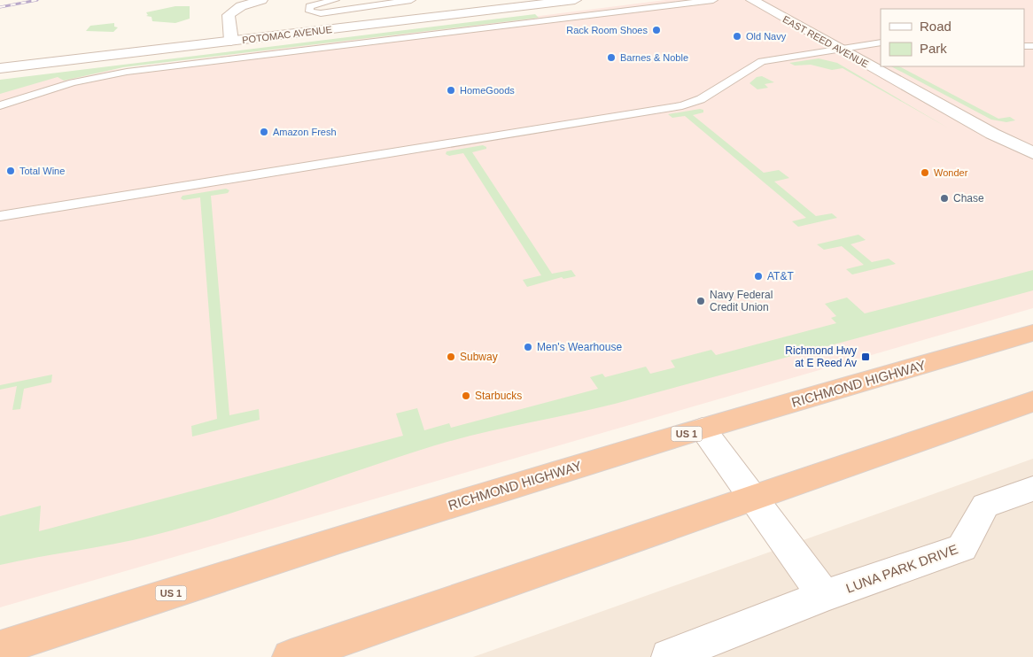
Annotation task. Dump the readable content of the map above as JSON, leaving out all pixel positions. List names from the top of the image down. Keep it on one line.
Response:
{"streets":{"highway":["RICHMOND HIGHWAY","US 1"],"street":["POTOMAC AVENUE","EAST REED AVENUE","LUNA PARK DRIVE"]},"places":{"other":["Rack Room Shoes","Old Navy","Barnes & Noble","HomeGoods","Amazon Fresh","Total Wine","Wonder","Chase","AT&T","Navy Federal Credit Union","Men's Wearhouse","Subway","Starbucks"],"transit":["Richmond Hwy at E Reed Av"]},"legend":["Road","Park"]}
